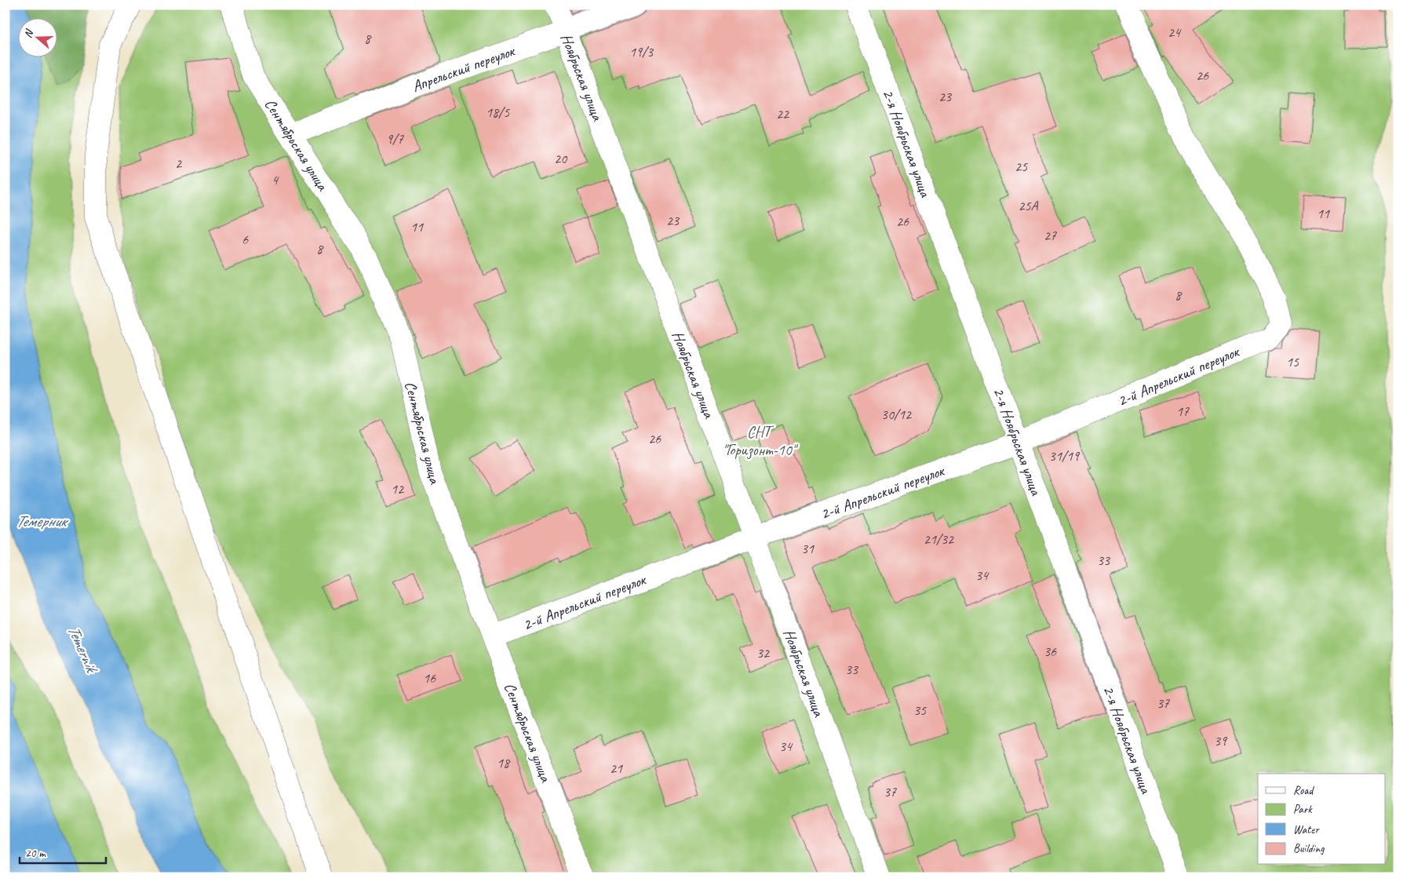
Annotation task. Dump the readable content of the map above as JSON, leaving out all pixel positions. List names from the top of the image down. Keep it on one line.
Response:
{"streets":{"street":["Апрельский переулок","Ноябрьская улица","2-я Ноябрьская улица","Сентябрьская улица","2-й Апрельский переулок"]},"crossings":[["Апрельский переулок","Ноябрьская улица"],["Апрельский переулок","Сентябрьская улица"],["Ноябрьская улица","2-й Апрельский переулок"],["2-я Ноябрьская улица","2-й Апрельский переулок"],["Сентябрьская улица","2-й Апрельский переулок"]],"water":["Темерник","Temernik"],"parks":["СНТ \"Горизонт-10\""],"house_numbers":["24","8","19/3","26","23","18/5","22","9/7","20","2","25","4","25А","11","23","26","11","27","6","8","8","15","17","30/12","26","31/19","12","21/32","31","33","34","36","32","33","16","37","35","39","34","18","21","37"],"legend":["Road","Park","Water","Building"],"scale_bar":"20 m","north":"left"}
